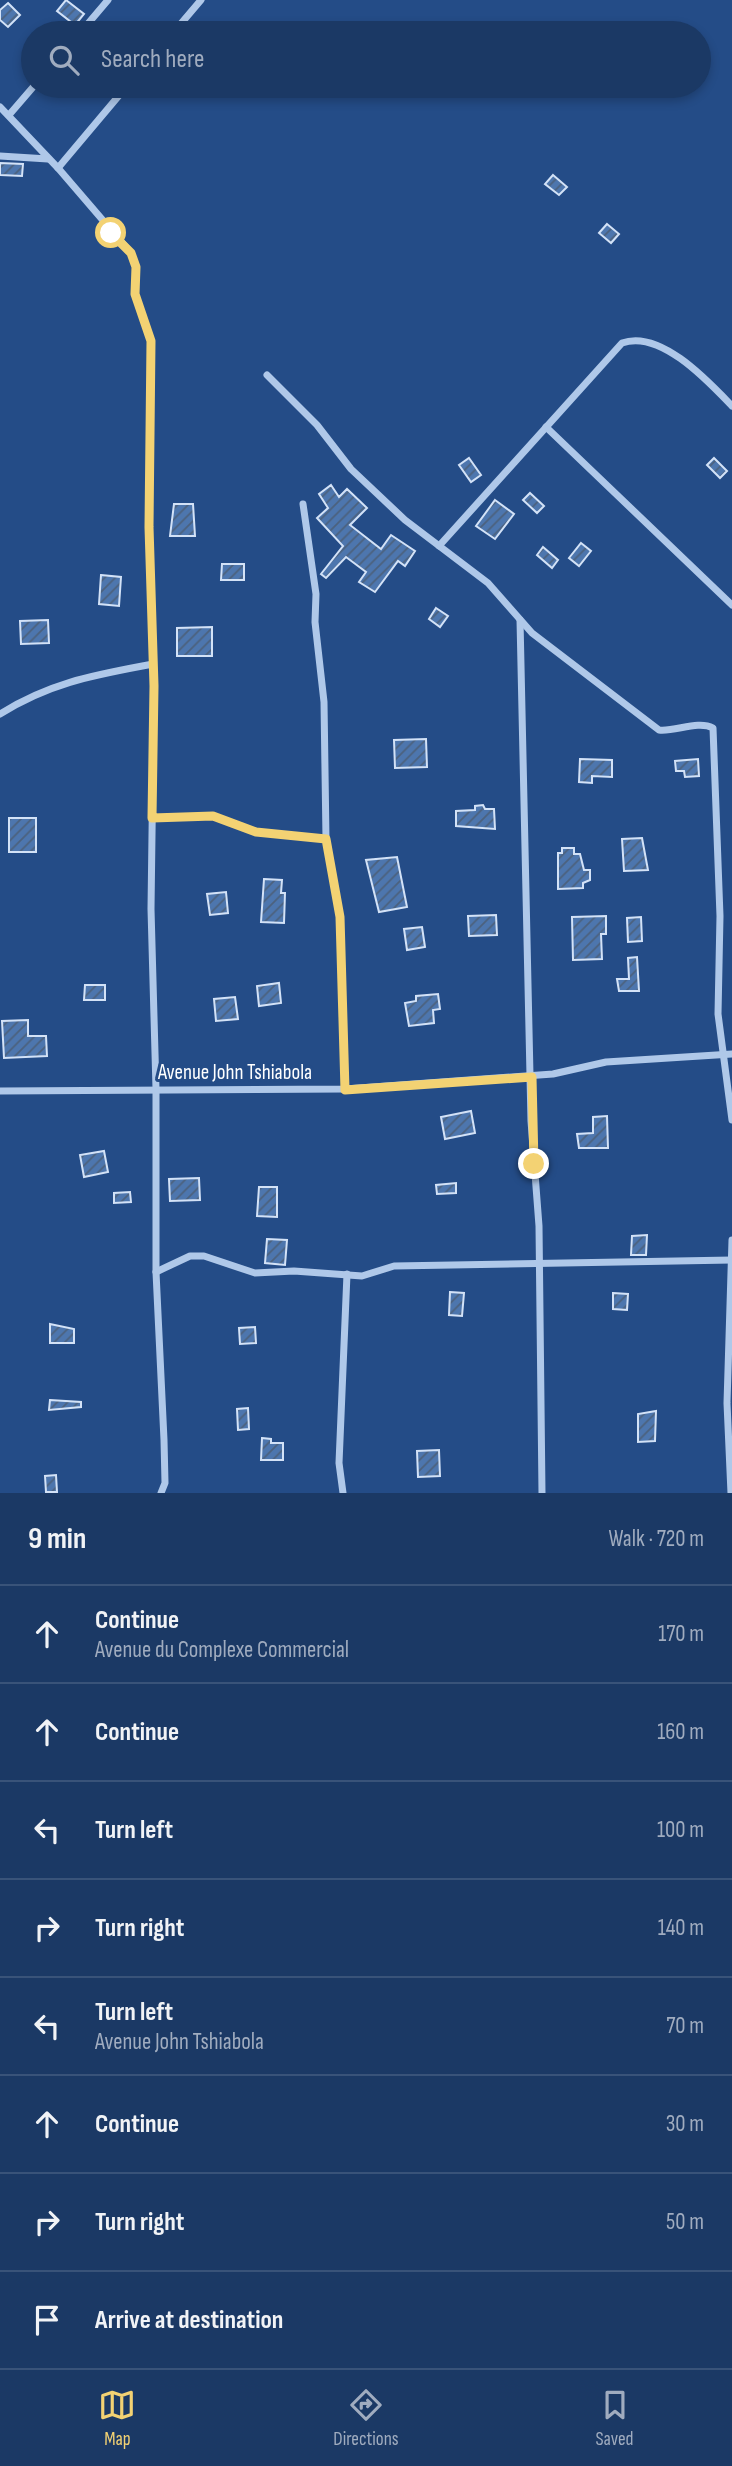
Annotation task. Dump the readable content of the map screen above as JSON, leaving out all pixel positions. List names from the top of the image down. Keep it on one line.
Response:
{"streets":{"street":["Avenue John Tshiabola"]},"page":{"search":"Search here","heading":["9 min","Walk · 720 m"],"list":[["Continue","Avenue du Complexe Commercial","170 m"],["Continue","160 m"],["Turn left","100 m"],["Turn right","140 m"],["Turn left","Avenue John Tshiabola","70 m"],["Continue","30 m"],["Turn right","50 m"],"Arrive at destination"],"nav":["Map","Directions","Saved"]}}
